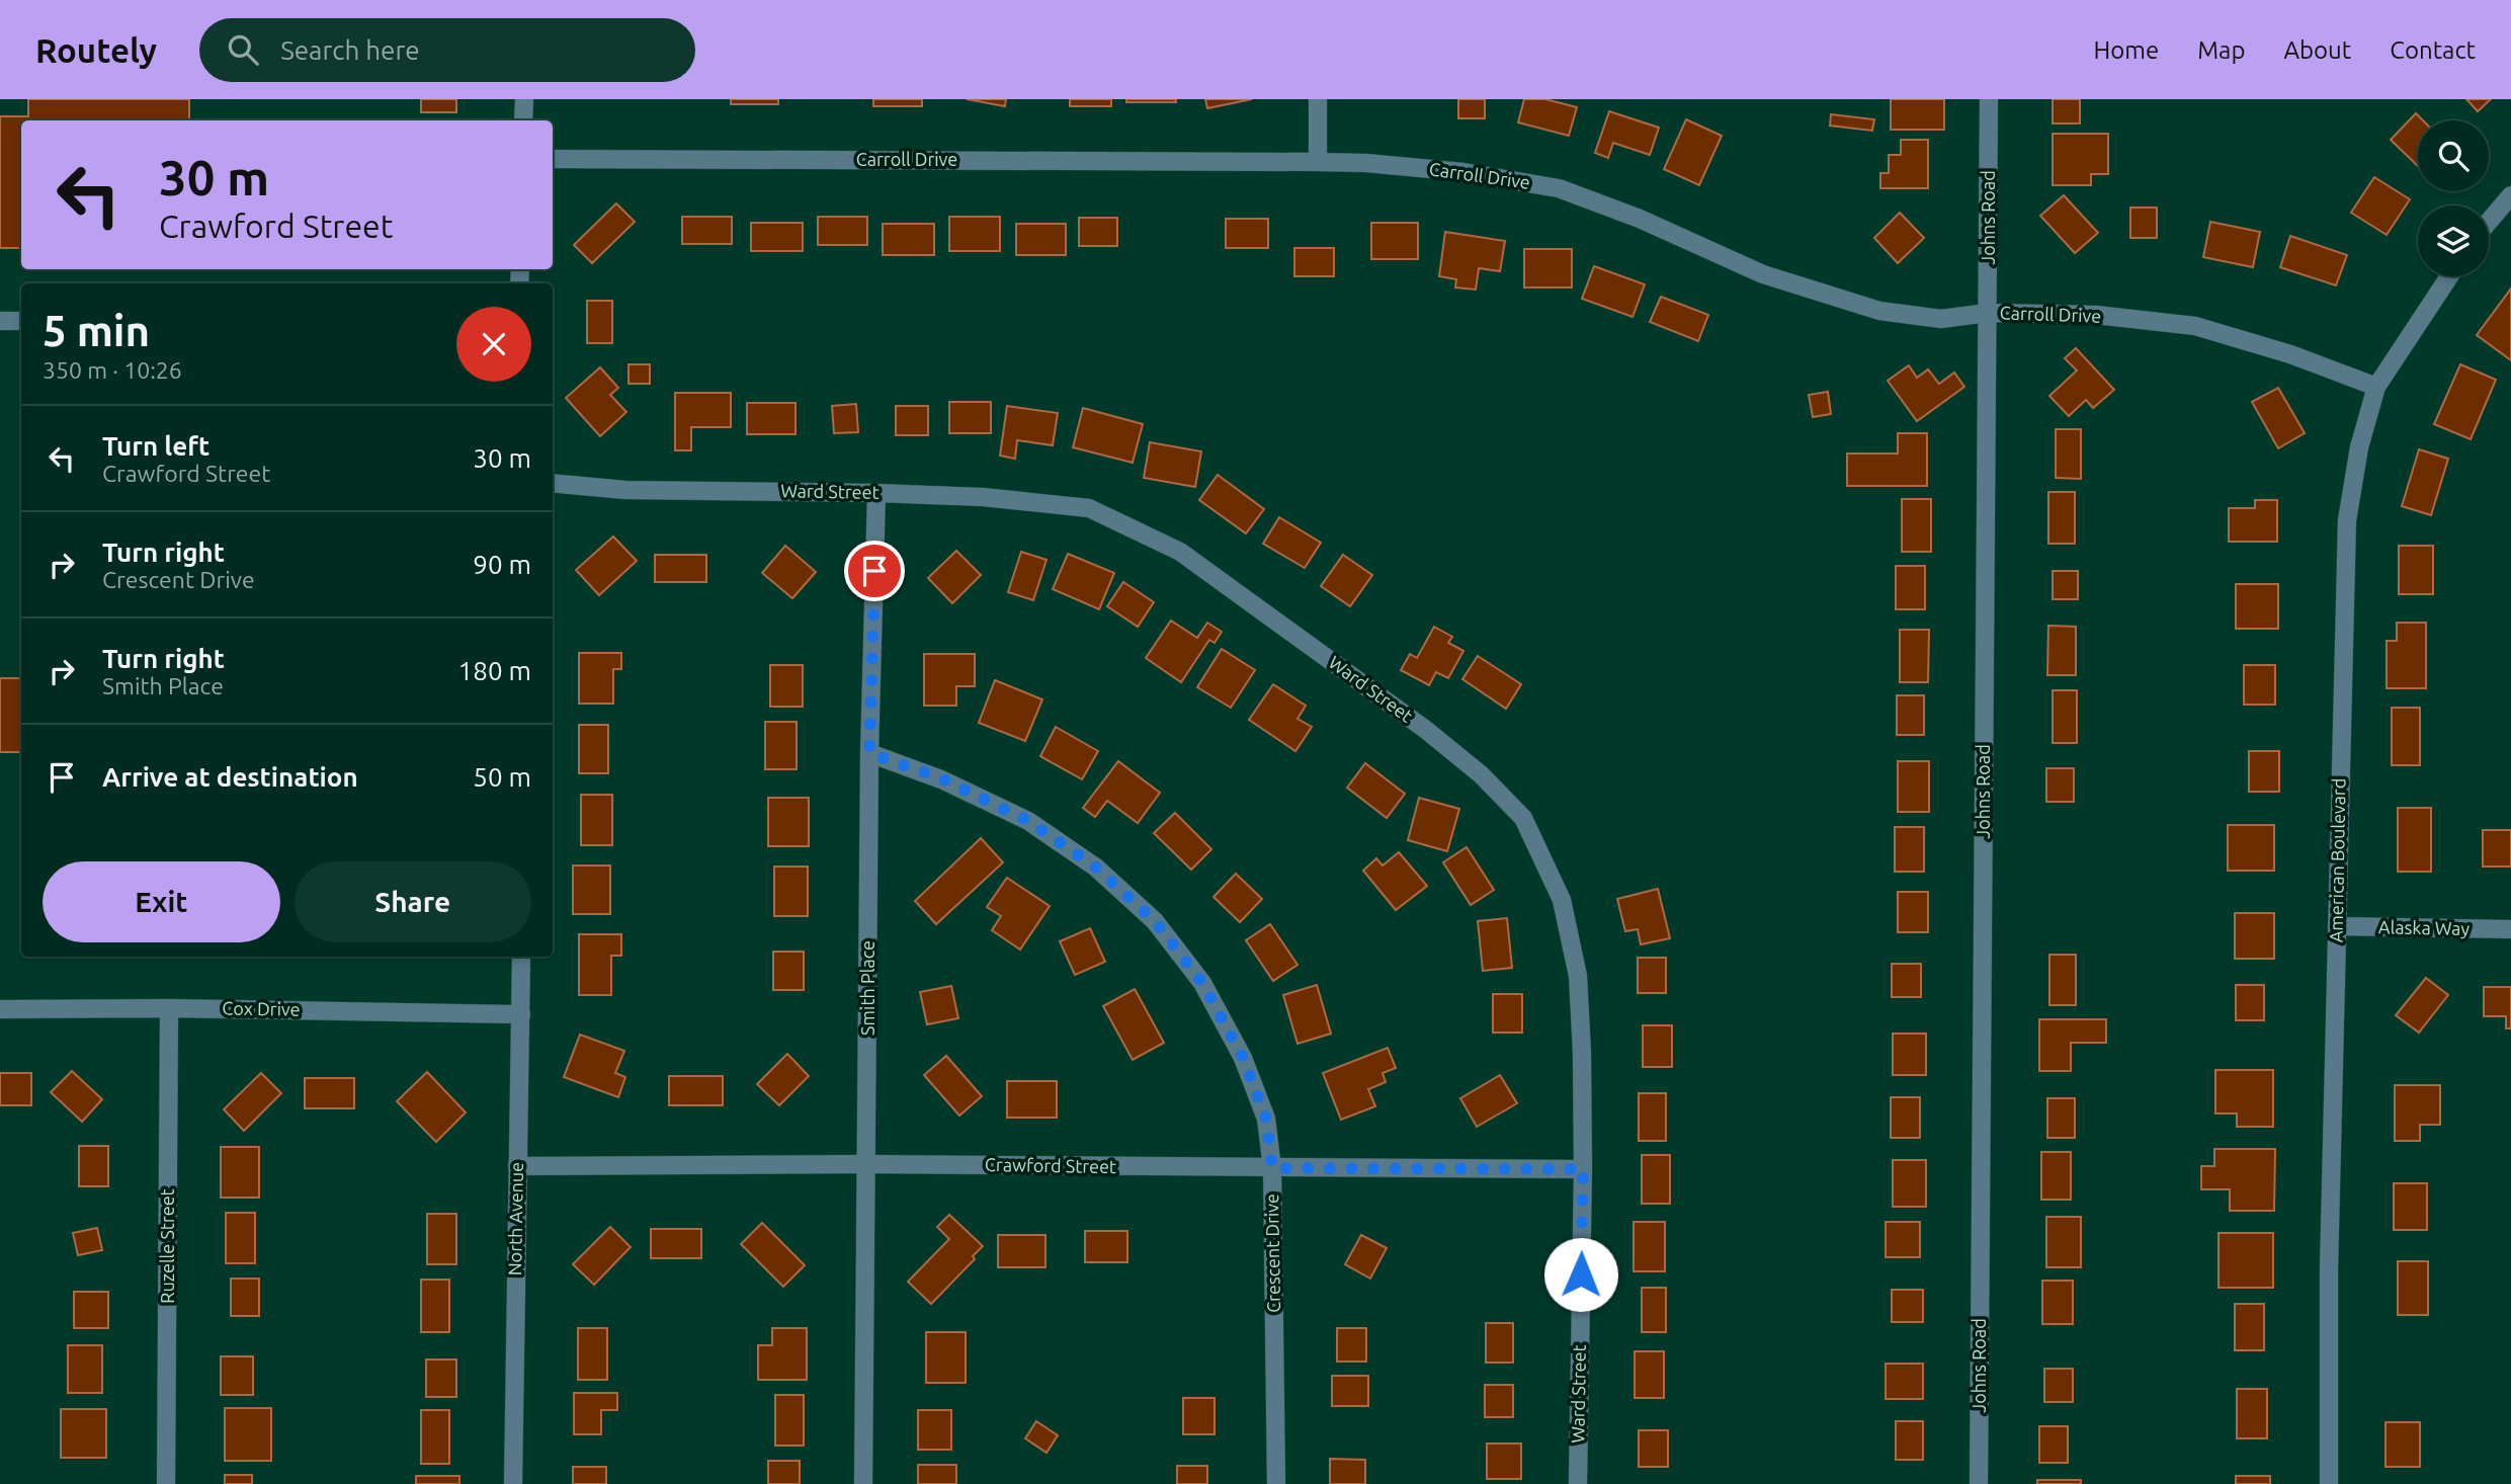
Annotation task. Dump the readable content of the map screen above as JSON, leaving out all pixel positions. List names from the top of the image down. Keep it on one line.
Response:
{"streets":{"street":["Carroll Drive","Johns Road","Ward Street","American Boulevard","Alaska Way","Smith Place","Cox Drive","Crawford Street","North Avenue","Ruzelle Street","Crescent Drive"]},"crossings":[["Carroll Drive","Johns Road"],["Carroll Drive","American Boulevard"],["Ward Street","Smith Place"],["Ward Street","Crawford Street"],["American Boulevard","Alaska Way"],["Smith Place","Crawford Street"],["Smith Place","Crescent Drive"],["Cox Drive","North Avenue"],["Cox Drive","Ruzelle Street"],["Crawford Street","North Avenue"],["Crawford Street","Crescent Drive"]],"page":{"header":"Routely","search":"Search here","nav":["Home","Map","About","Contact"],"turn":["30 m","Crawford Street"],"heading":["5 min","350 m · 10:26"],"list":[{"name":"Turn left","note":"Crawford Street","value":"30 m"},{"name":"Turn right","note":"Crescent Drive","value":"90 m"},{"name":"Turn right","note":"Smith Place","value":"180 m"},{"name":"Arrive at destination","value":"50 m"}],"buttons":["Exit","Share"]}}
